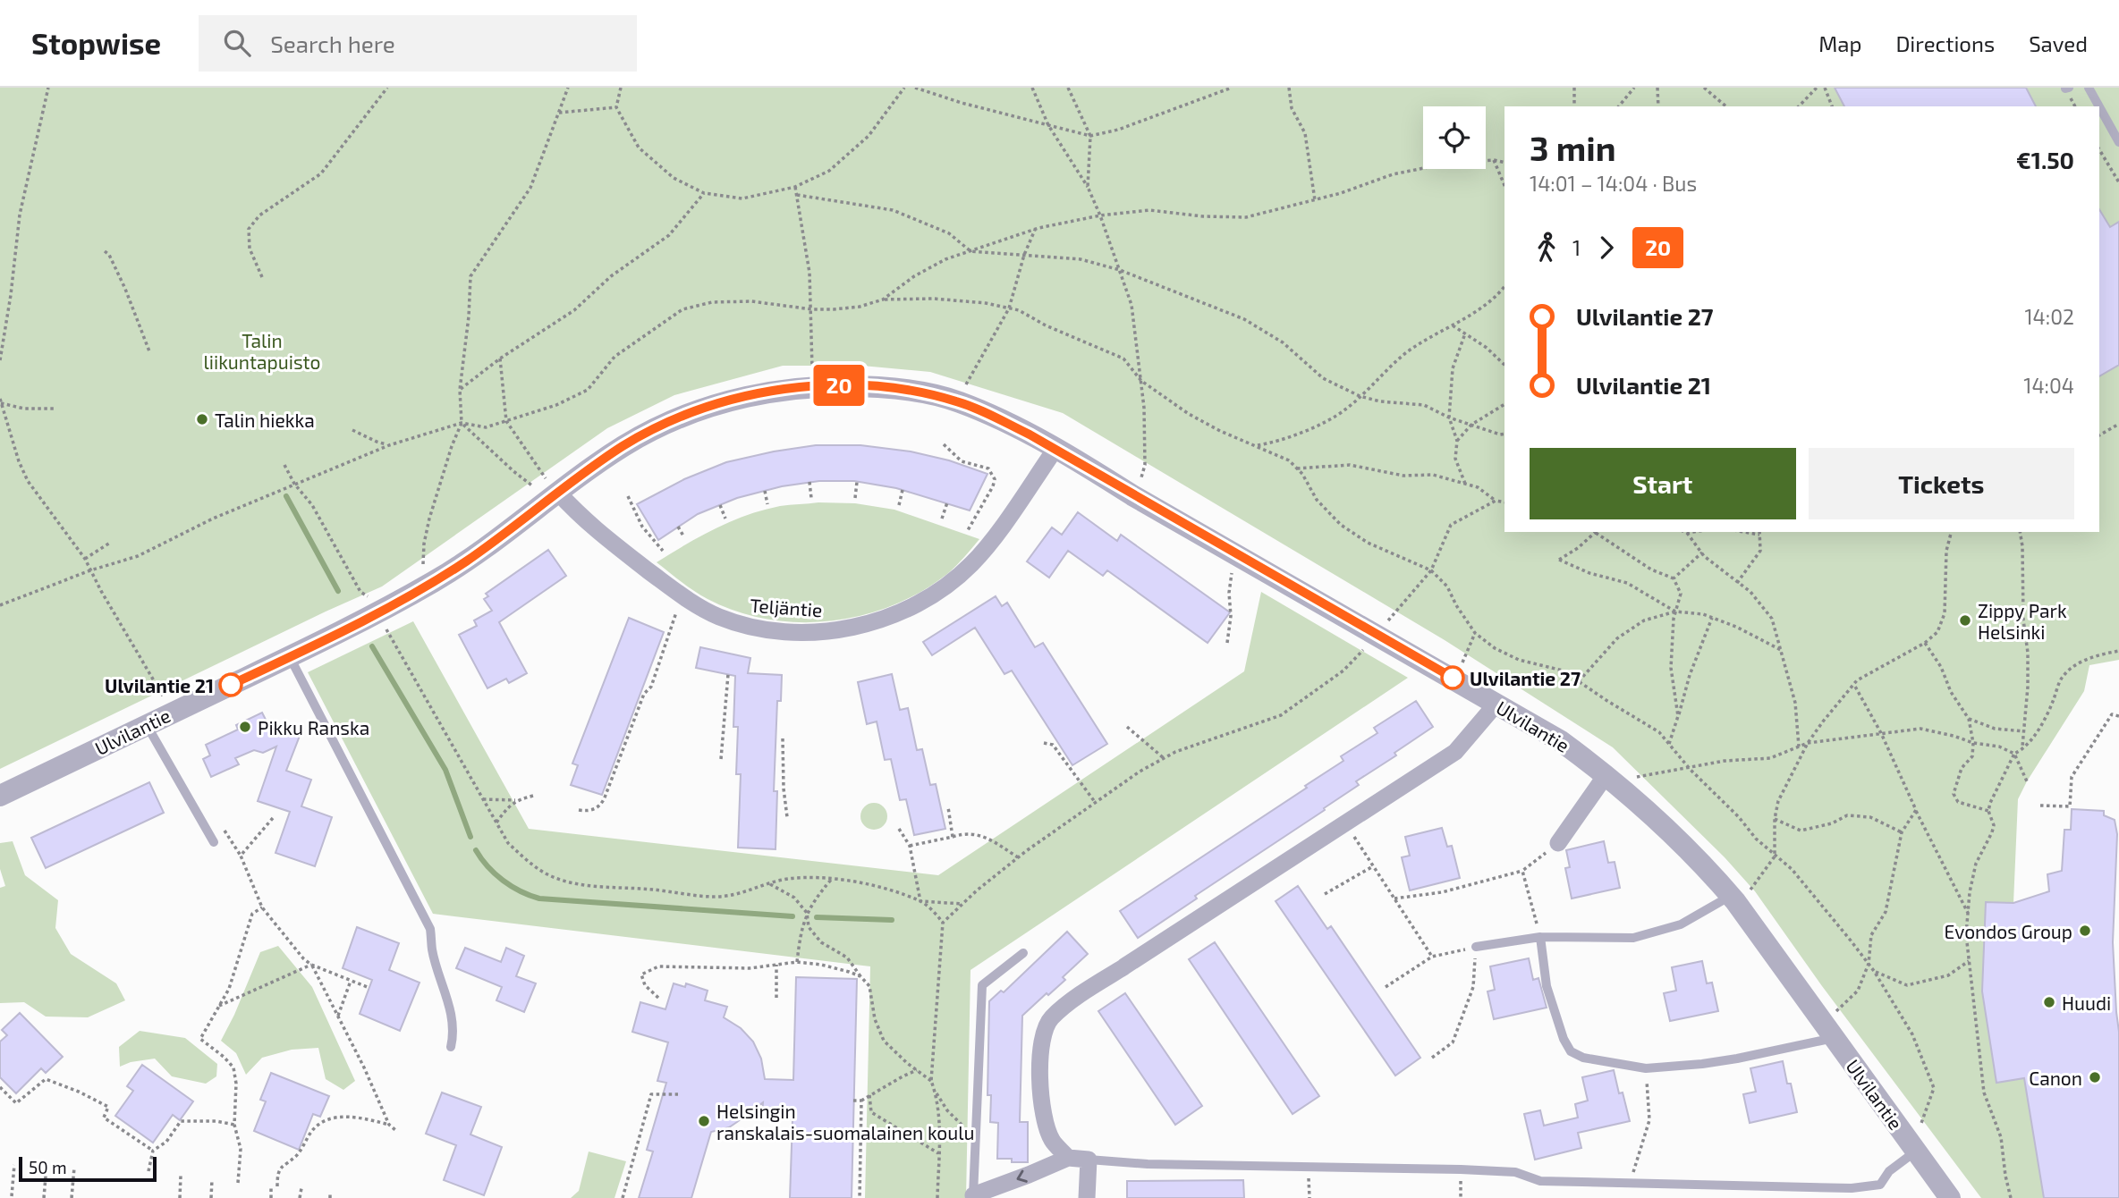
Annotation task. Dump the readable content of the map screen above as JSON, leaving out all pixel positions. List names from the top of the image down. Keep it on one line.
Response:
{"streets":{"street":["Teljäntie","Ulvilantie"]},"crossings":[["Teljäntie","Ulvilantie"]],"parks":["Talin liikuntapuisto"],"places":["Talin hiekka","Zippy Park Helsinki","Ulvilantie 27","Ulvilantie 21","Pikku Ranska","Evondos Group","Huudi","Canon","Helsingin ranskalais-suomalainen koulu"],"lines":["bus line 20"],"scale_bar":"50 m","page":{"header":"Stopwise","search":"Search here","nav":["Map","Directions","Saved"],"on_map":"20","heading":["3 min","14:01 – 14:04 · Bus","€1.50"],"legs":["1","20"],"list":[{"name":"Ulvilantie 27","value":"14:02"},{"name":"Ulvilantie 21","value":"14:04"}],"buttons":["Start","Tickets"],"scale":"50 m"}}
